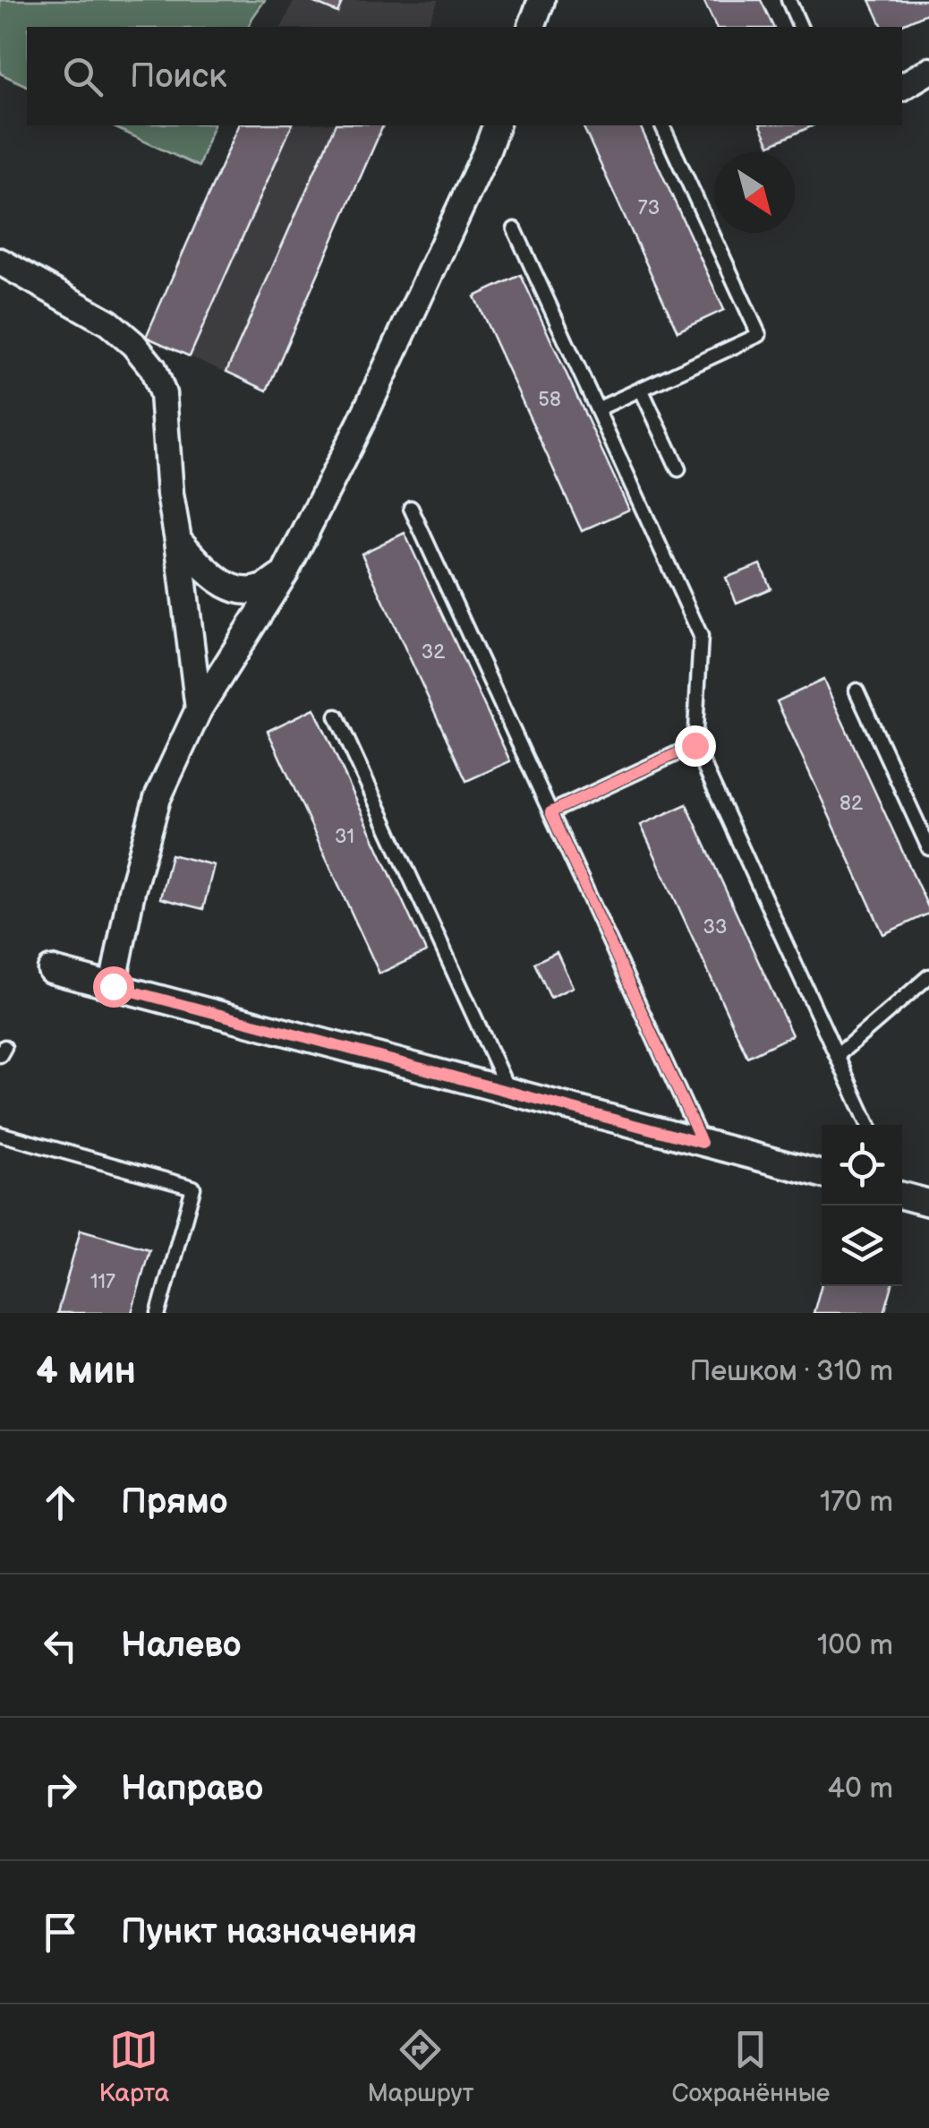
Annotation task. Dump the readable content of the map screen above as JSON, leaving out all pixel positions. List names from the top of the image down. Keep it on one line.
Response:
{"house_numbers":["73","58","32","82","31","33","117"],"north":"bottom right","page":{"search":"Поиск","heading":["4 мин","Пешком · 310 m"],"list":[["Прямо","170 m"],["Налево","100 m"],["Направо","40 m"],"Пункт назначения"],"nav":["Карта","Маршрут","Сохранённые"]}}
